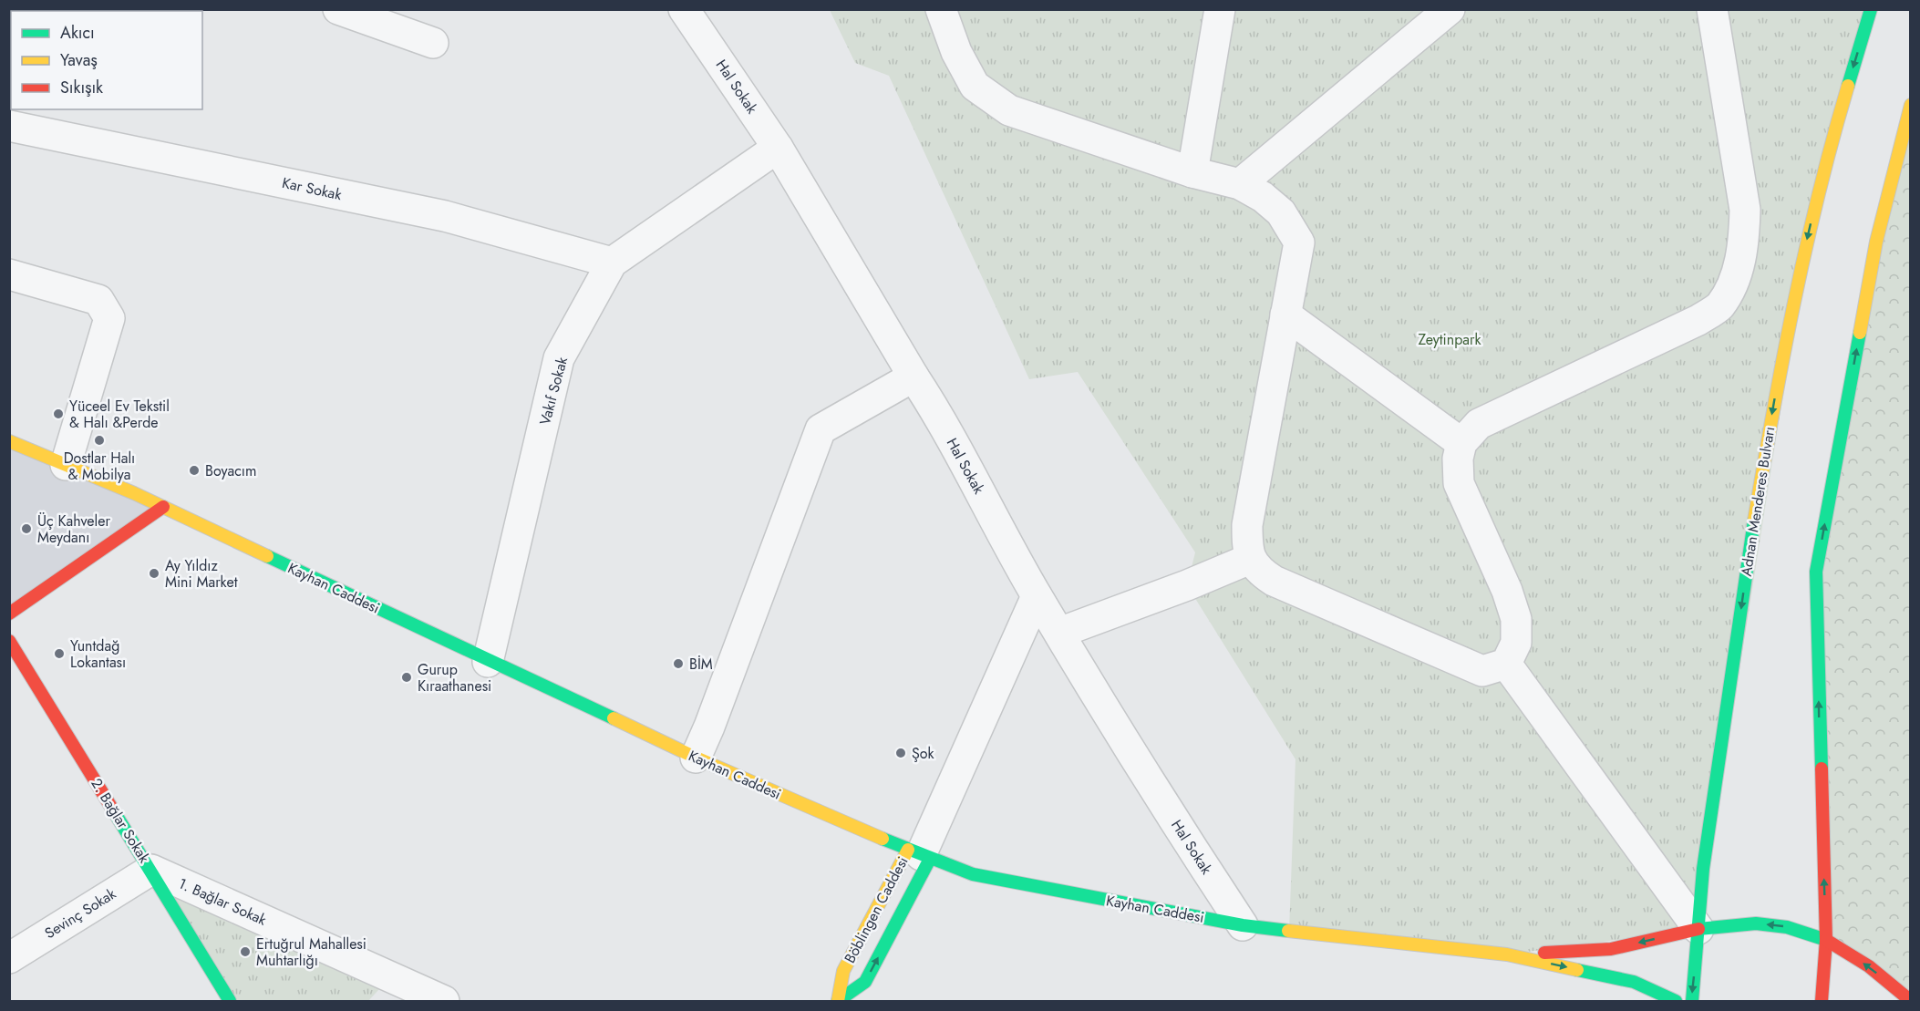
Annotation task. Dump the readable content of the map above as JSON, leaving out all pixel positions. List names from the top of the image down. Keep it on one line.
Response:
{"streets":{"main road":["Adnan Menderes Bulvarı","Kayhan Caddesi","2. Bağlar Sokak","Böblingen Caddesi"],"street":["Hal Sokak","Kar Sokak","Vakıf Sokak","1. Bağlar Sokak","Sevinç Sokak"]},"crossings":[["Hal Sokak","Vakıf Sokak"],["Hal Sokak","Kayhan Caddesi"],["Kar Sokak","Vakıf Sokak"],["Vakıf Sokak","Kayhan Caddesi"],["Kayhan Caddesi","Böblingen Caddesi"],["2. Bağlar Sokak","1. Bağlar Sokak"],["2. Bağlar Sokak","Sevinç Sokak"],["1. Bağlar Sokak","Sevinç Sokak"]],"parks":["Zeytinpark"],"places":["Yüceel Ev Tekstil & Halı &Perde","Dostlar Halı & Mobilya","Boyacım","Üç Kahveler Meydanı","Ay Yıldız Mini Market","Yuntdağ Lokantası","BİM","Gurup Kıraathanesi","Şok","Ertuğrul Mahallesi Muhtarlığı"],"legend":["Akıcı","Yavaş","Sıkışık"]}
